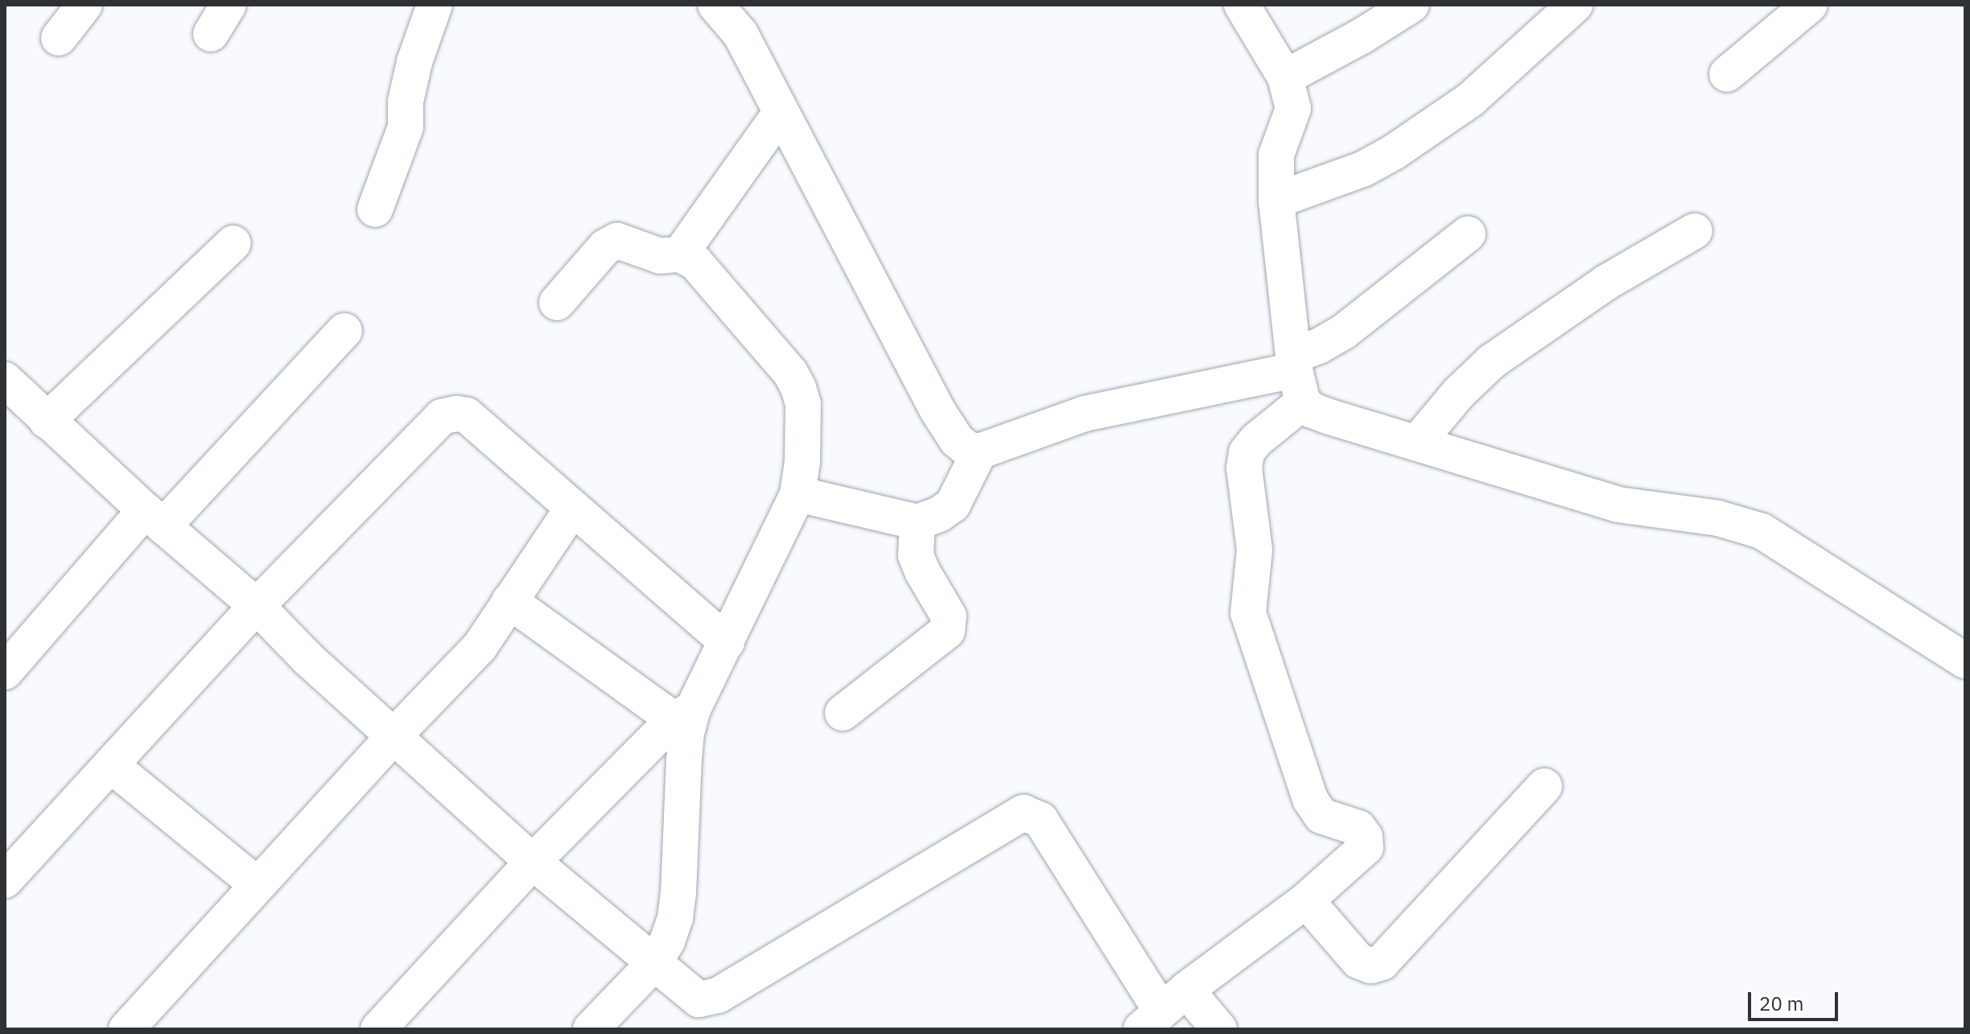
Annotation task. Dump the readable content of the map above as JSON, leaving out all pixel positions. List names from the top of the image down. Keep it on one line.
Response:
{"scale_bar":"20 m"}
